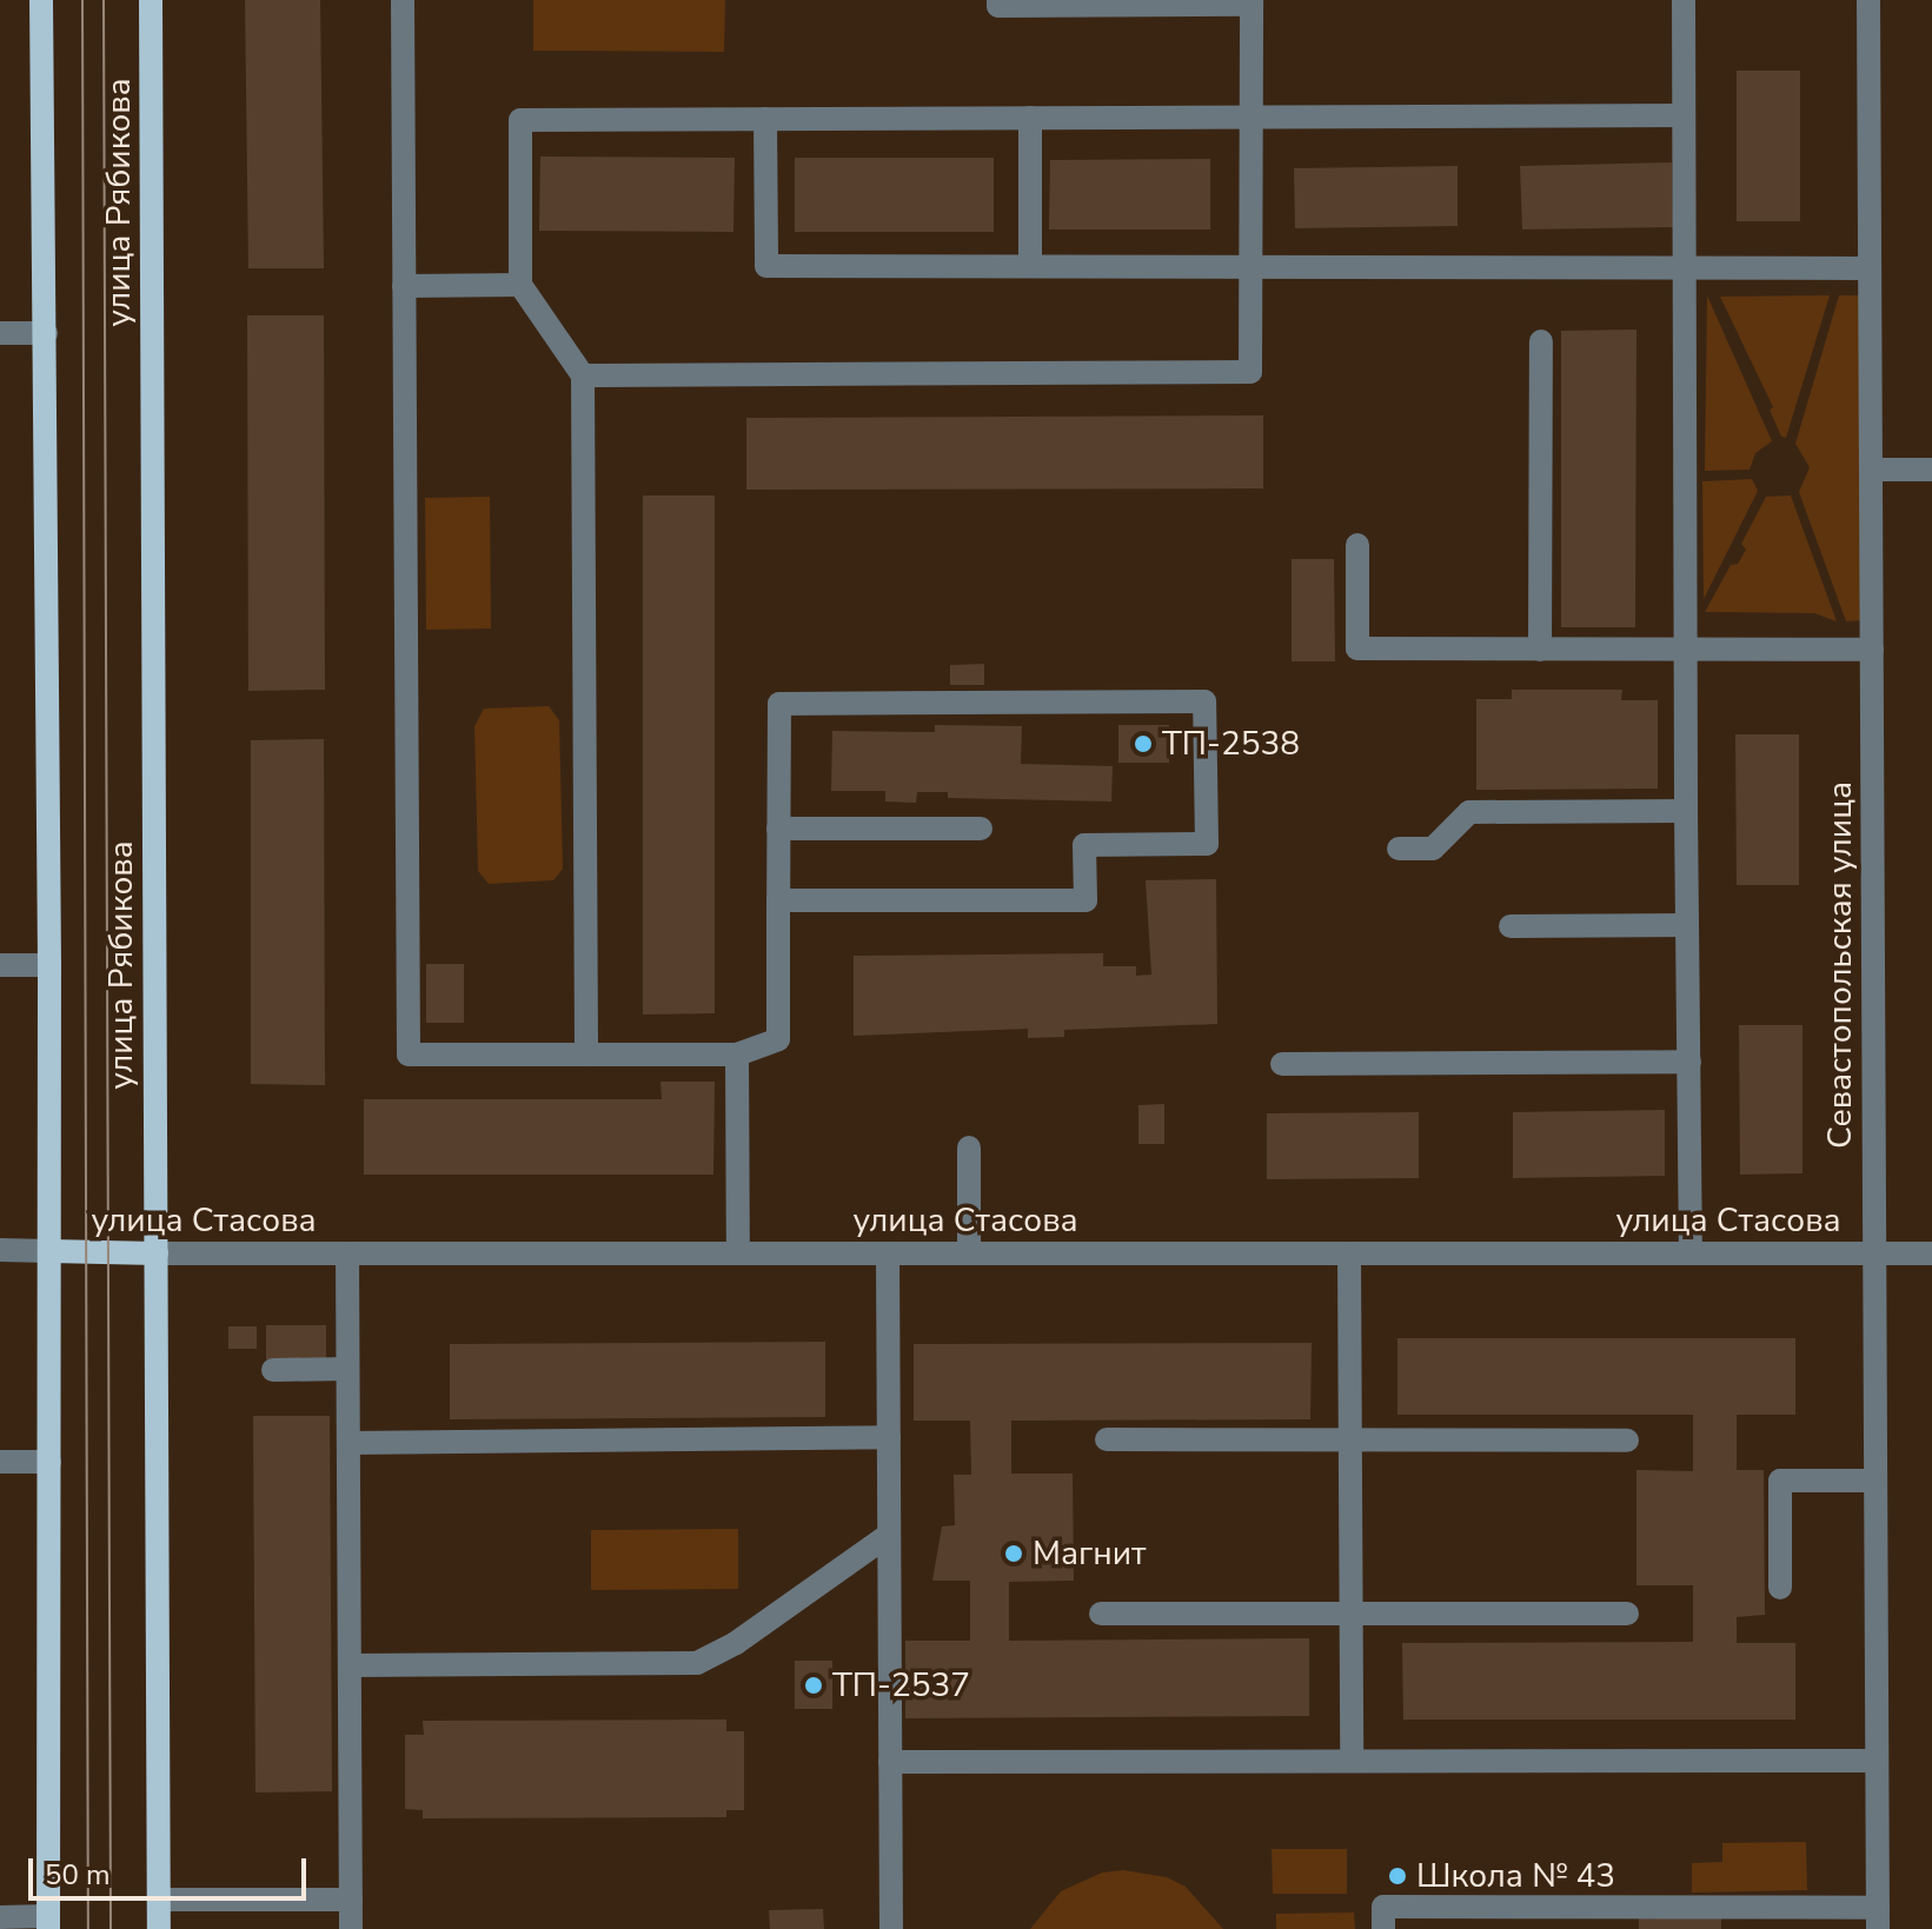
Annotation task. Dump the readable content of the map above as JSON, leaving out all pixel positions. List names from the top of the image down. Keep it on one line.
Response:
{"streets":{"main road":["улица Рябикова","улица Стасова"],"street":["Севастопольская улица"]},"crossings":[["улица Рябикова","улица Стасова"],["Севастопольская улица","улица Стасова"]],"places":["ТП-2538","Магнит","ТП-2537","Школа № 43"],"scale_bar":"50 m"}
